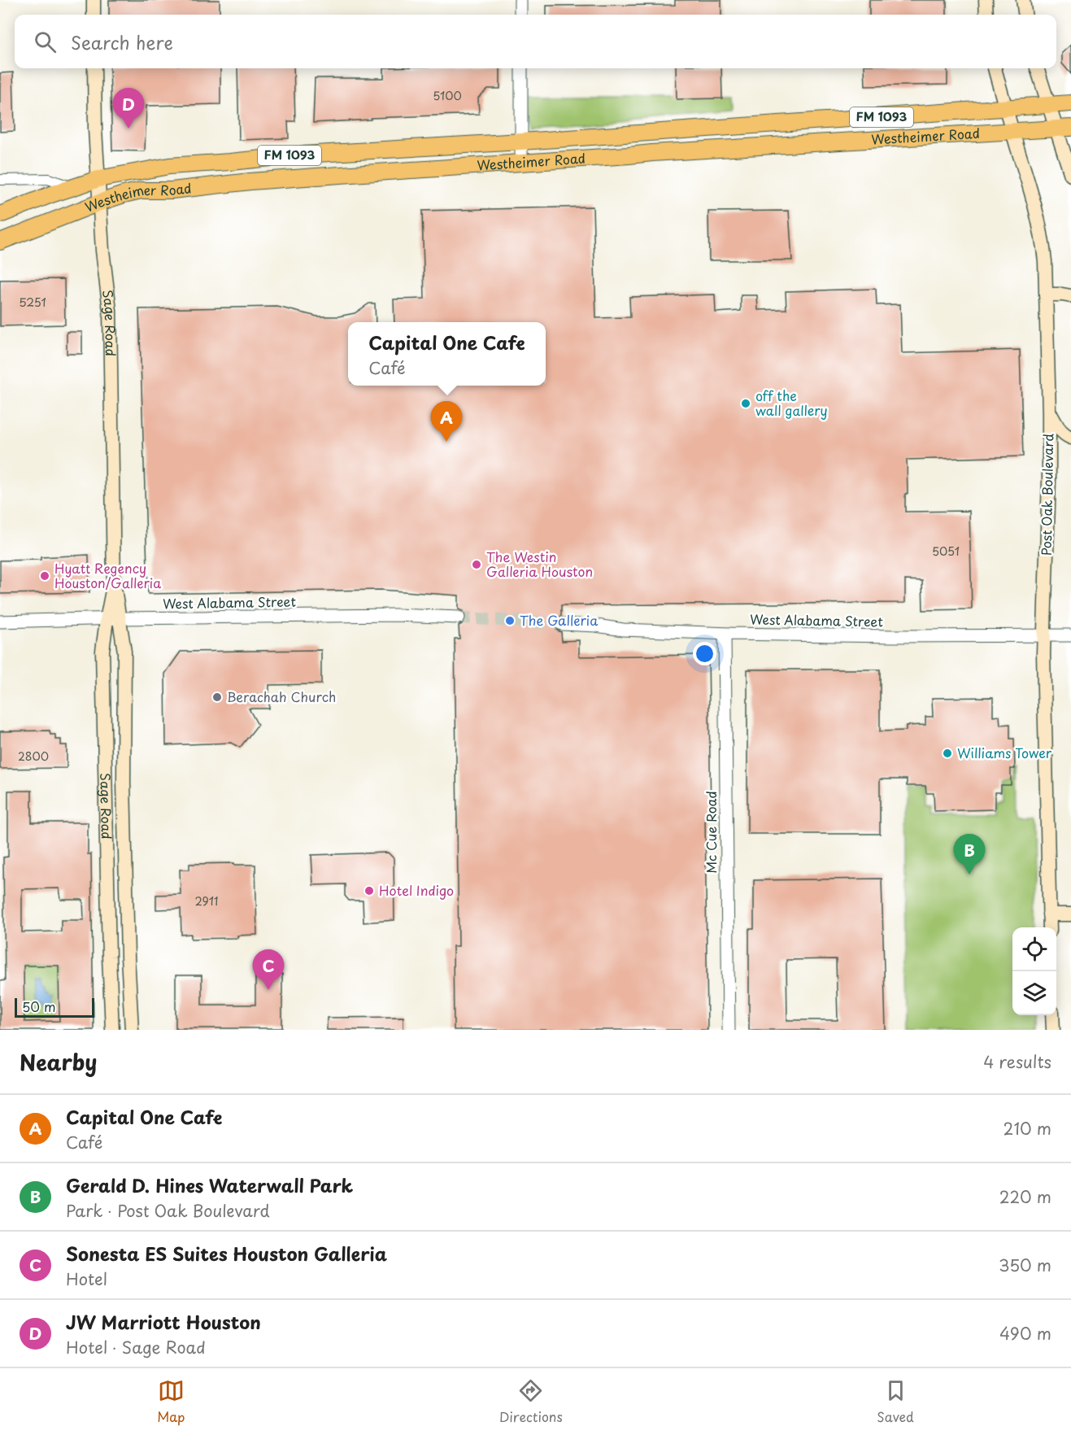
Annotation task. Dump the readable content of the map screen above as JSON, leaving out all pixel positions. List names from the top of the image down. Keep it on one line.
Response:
{"streets":{"main road":["FM 1093","Westheimer Road","Sage Road","Post Oak Boulevard"],"street":["West Alabama Street","Mc Cue Road"]},"crossings":[["Westheimer Road","Sage Road"],["Westheimer Road","Post Oak Boulevard"],["Sage Road","West Alabama Street"],["Post Oak Boulevard","West Alabama Street"],["West Alabama Street","Mc Cue Road"]],"places":["off the wall gallery","The Westin Galleria Houston","Hyatt Regency Houston/Galleria","The Galleria","Berachah Church","Williams Tower","Hotel Indigo"],"house_numbers":["5100","5251","5051","2800","2911"],"scale_bar":"50 m","page":{"search":"Search here","pins":["D","A","B","C"],"popup":["Capital One Cafe","Café"],"scale":"50 m","heading":["Nearby","4 results"],"list":[{"mark":"A","name":"Capital One Cafe","note":"Café","value":"210 m"},{"mark":"B","name":"Gerald D. Hines Waterwall Park","note":"Park · Post Oak Boulevard","value":"220 m"},{"mark":"C","name":"Sonesta ES Suites Houston Galleria","note":"Hotel","value":"350 m"},{"mark":"D","name":"JW Marriott Houston","note":"Hotel · Sage Road","value":"490 m"}],"nav":["Map","Directions","Saved"]}}
